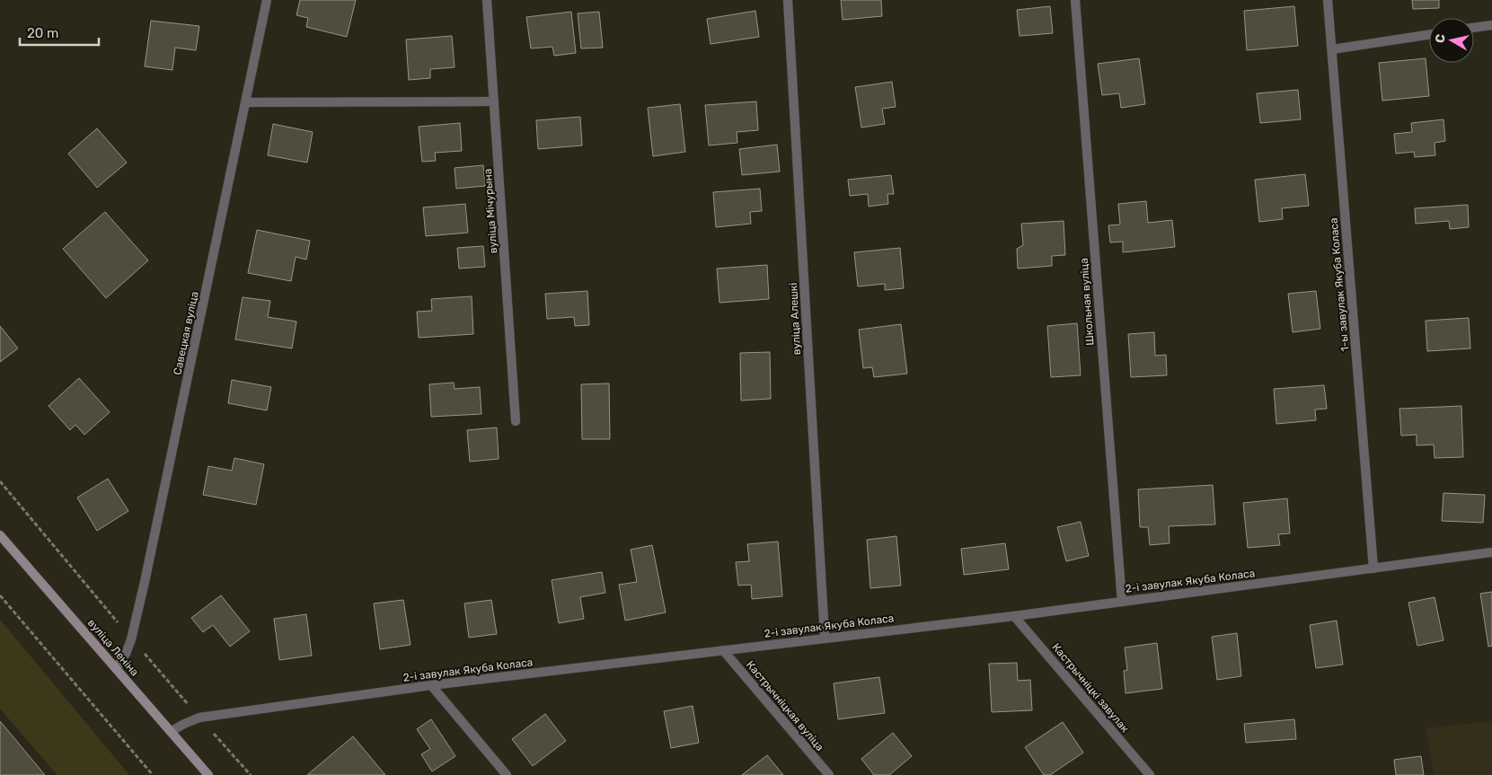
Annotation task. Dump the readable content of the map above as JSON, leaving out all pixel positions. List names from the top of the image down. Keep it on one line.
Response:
{"streets":{"main road":["вуліца Леніна"],"street":["вуліца Мічурына","1-ы завулак Якуба Коласа","Школьная вуліца","вуліца Алешкі","Савецкая вуліца","2-і завулак Якуба Коласа","Кастрычніцкі завулак","Кастрычніцкая вуліца"]},"crossings":[["1-ы завулак Якуба Коласа","2-і завулак Якуба Коласа"],["Школьная вуліца","2-і завулак Якуба Коласа"],["вуліца Алешкі","2-і завулак Якуба Коласа"],["Савецкая вуліца","вуліца Леніна"],["2-і завулак Якуба Коласа","вуліца Леніна"],["2-і завулак Якуба Коласа","Кастрычніцкі завулак"],["2-і завулак Якуба Коласа","Кастрычніцкая вуліца"]],"scale_bar":"20 m","north":"left"}
